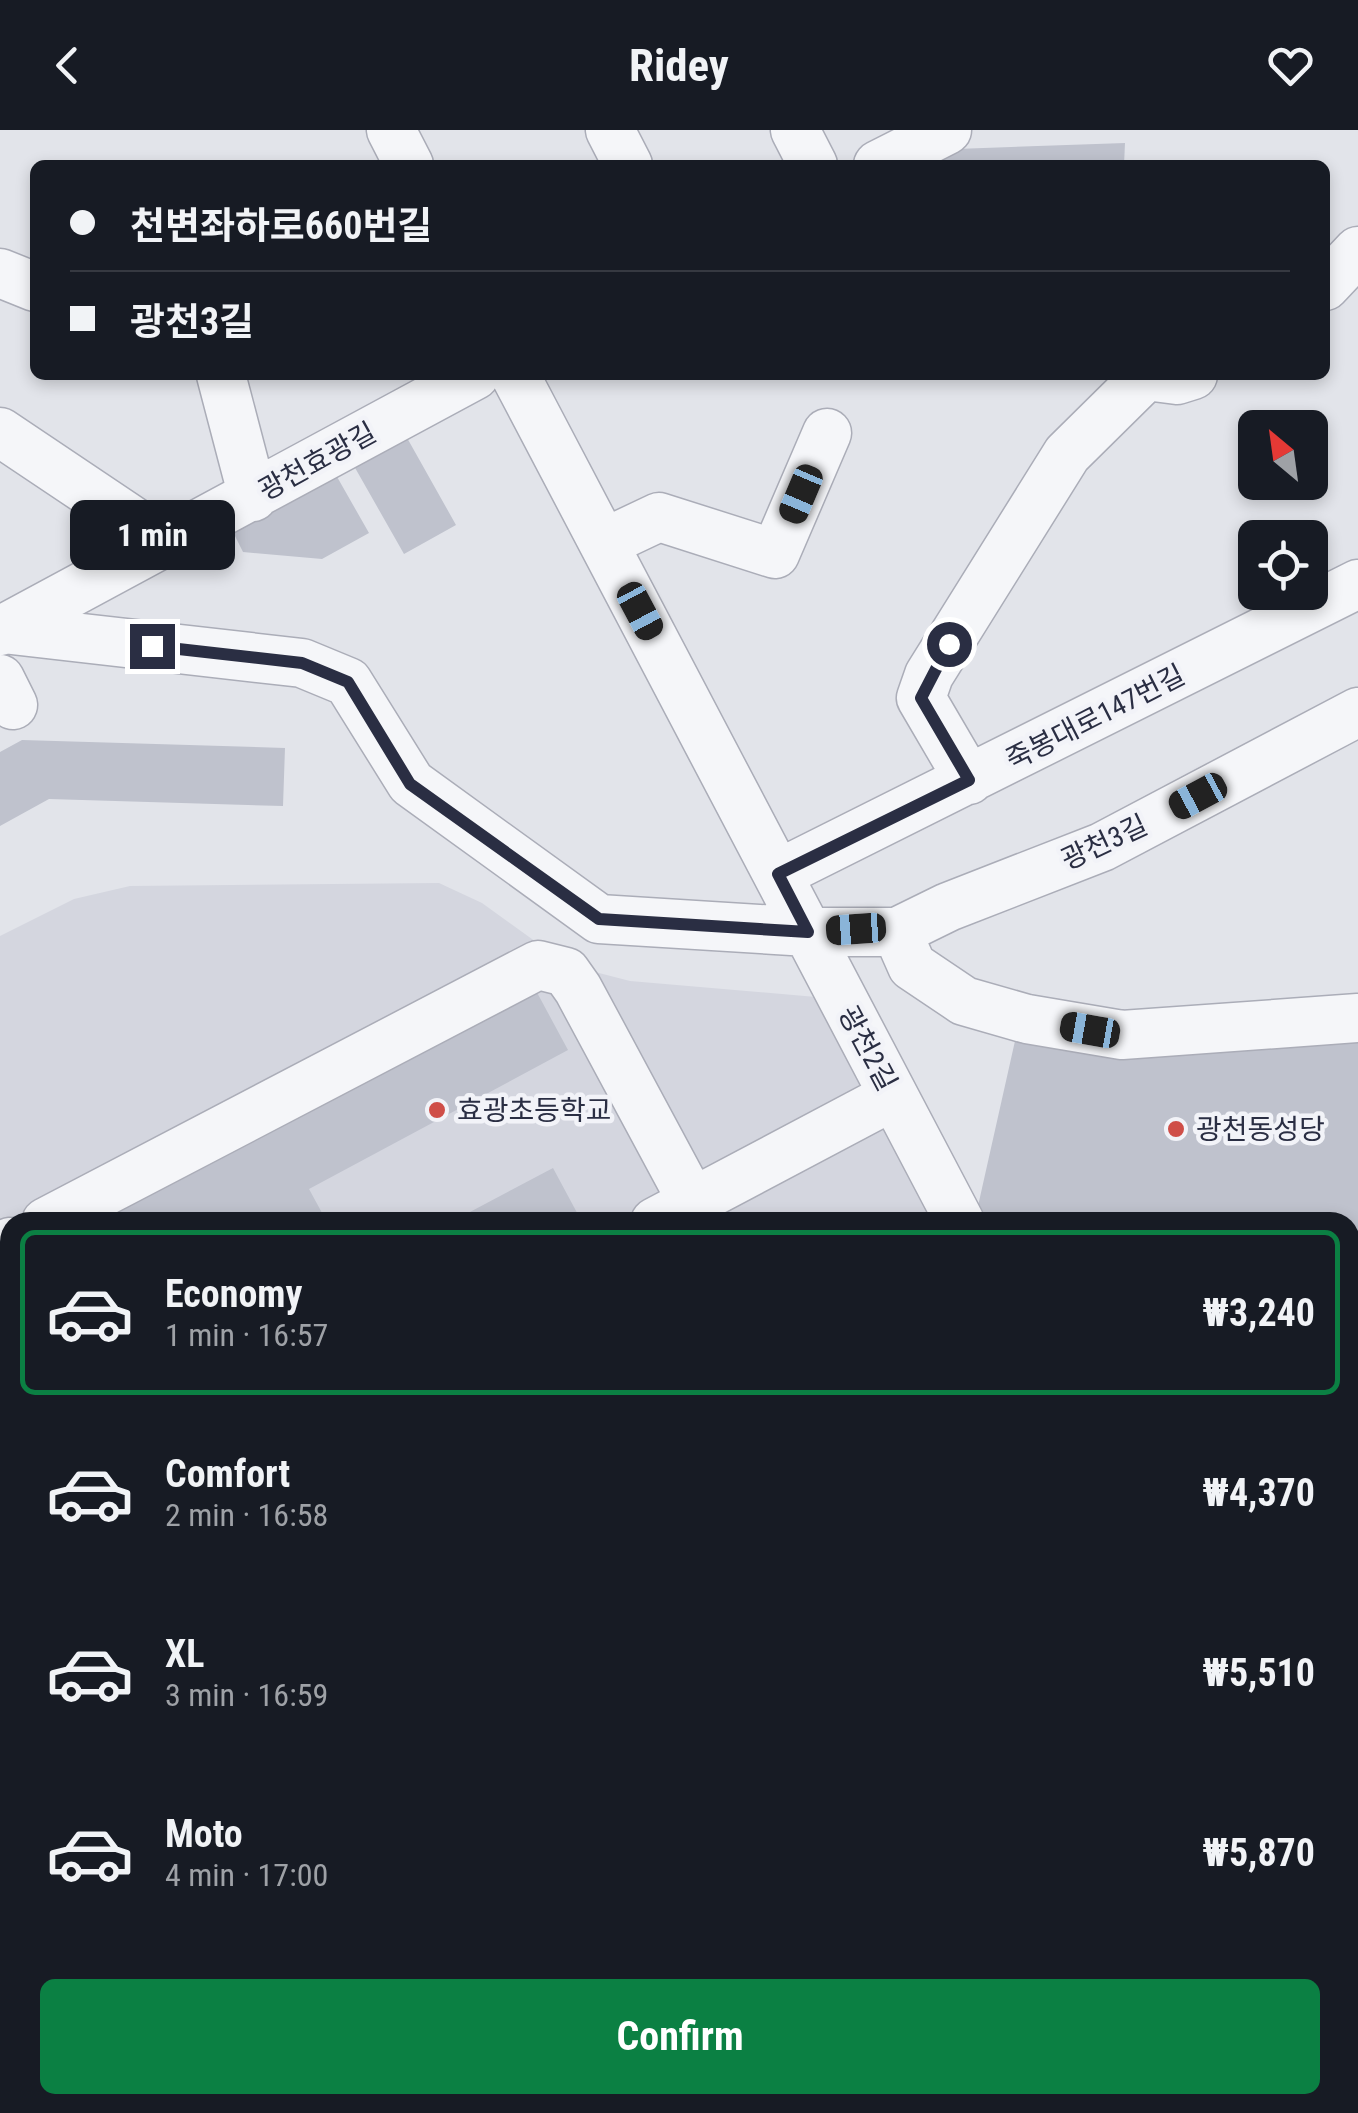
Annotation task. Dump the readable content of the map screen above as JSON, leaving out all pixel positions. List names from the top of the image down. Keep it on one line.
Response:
{"streets":{"street":["광천효광길","죽봉대로147번길","광천3길","광천2길"]},"crossings":[["광천효광길","광천3길"],["죽봉대로147번길","광천2길"],["광천3길","광천2길"]],"places":["효광초등학교","광천동성당"],"north":"top left","page":{"header":"Ridey","banner":["천변좌하로660번길","광천3길"],"bubble":"1 min","list":[{"name":"Economy","note":"1 min · 16:57","value":"₩3,240"},{"name":"Comfort","note":"2 min · 16:58","value":"₩4,370"},{"name":"XL","note":"3 min · 16:59","value":"₩5,510"},{"name":"Moto","note":"4 min · 17:00","value":"₩5,870"}],"buttons":"Confirm"}}
